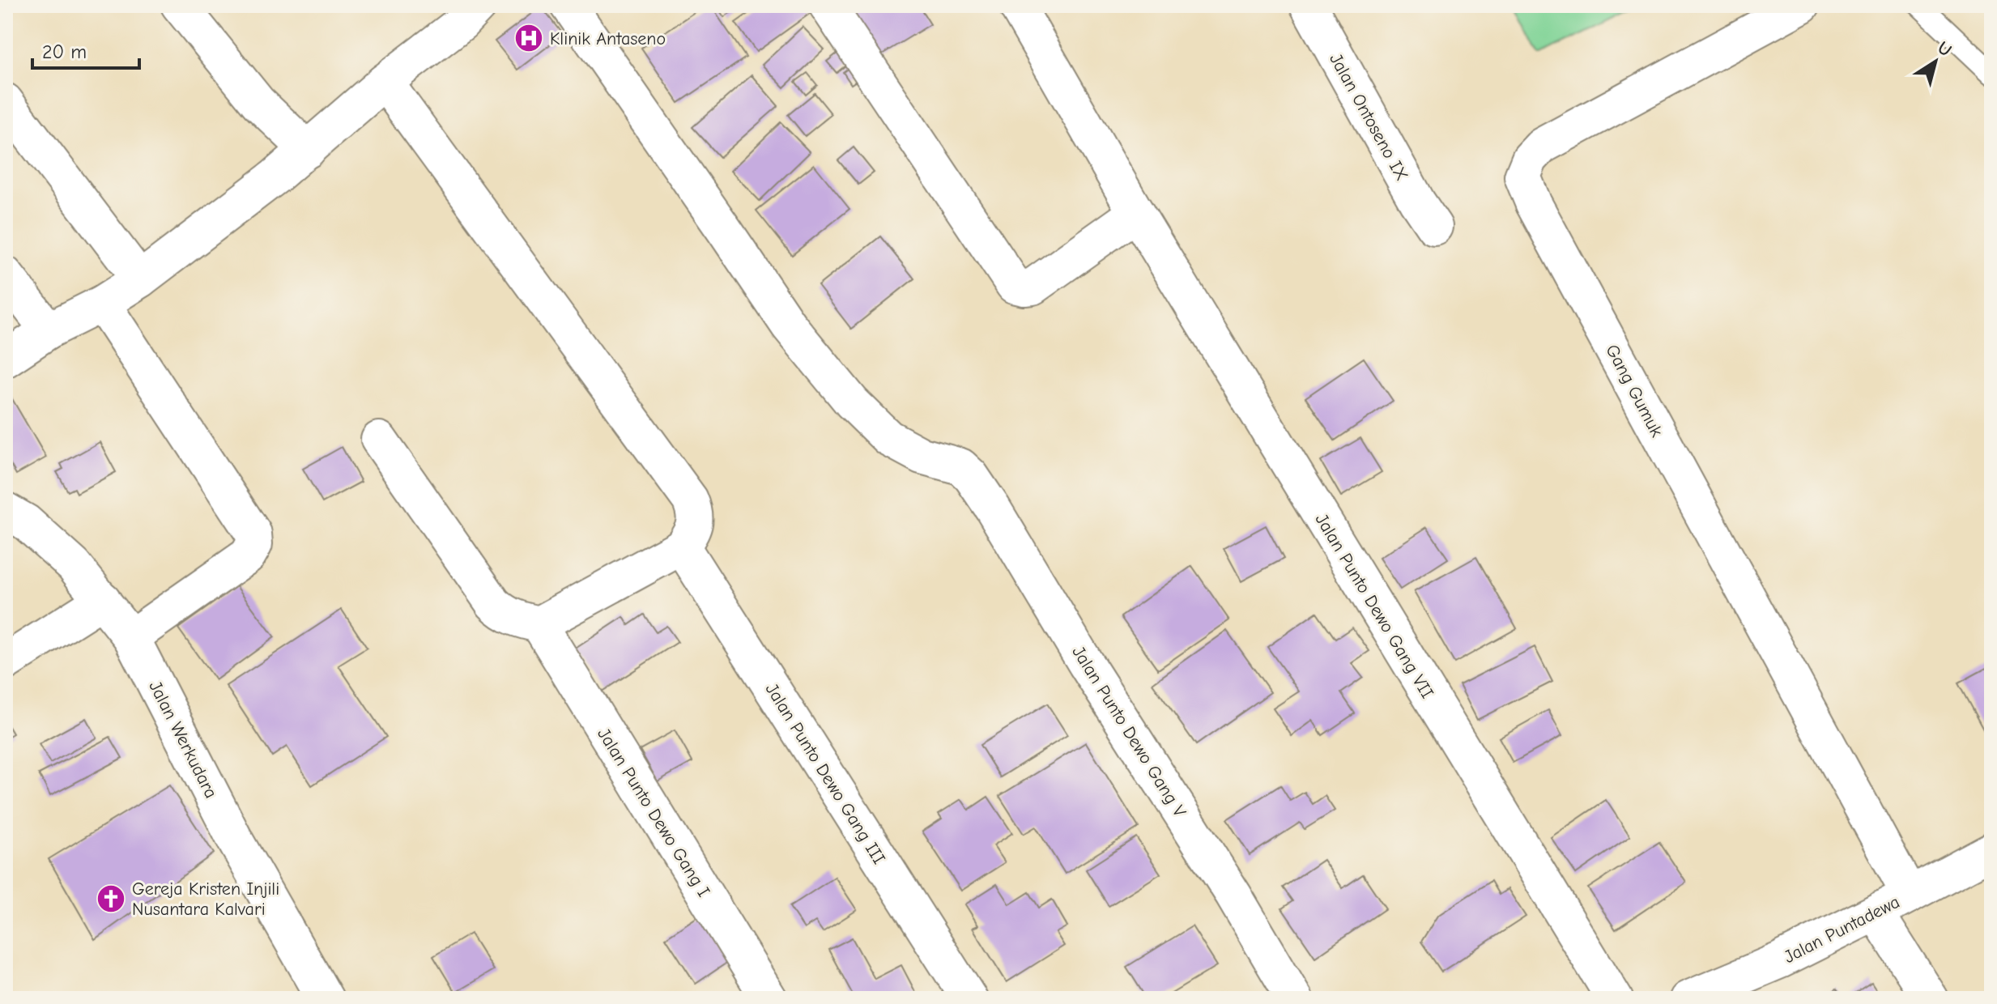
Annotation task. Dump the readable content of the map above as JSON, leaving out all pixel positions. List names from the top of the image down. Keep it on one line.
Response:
{"streets":{"street":["Jalan Ontoseno IX","Gang Gumuk","Jalan Punto Dewo Gang VII","Jalan Punto Dewo Gang V","Jalan Werkudara","Jalan Punto Dewo Gang III","Jalan Punto Dewo Gang I","Jalan Puntadewa"]},"crossings":[["Gang Gumuk","Jalan Puntadewa"]],"places":{"hospital":["Klinik Antaseno"],"church":["Gereja Kristen Injili Nusantara Kalvari"]},"scale_bar":"20 m","north":"top right"}
